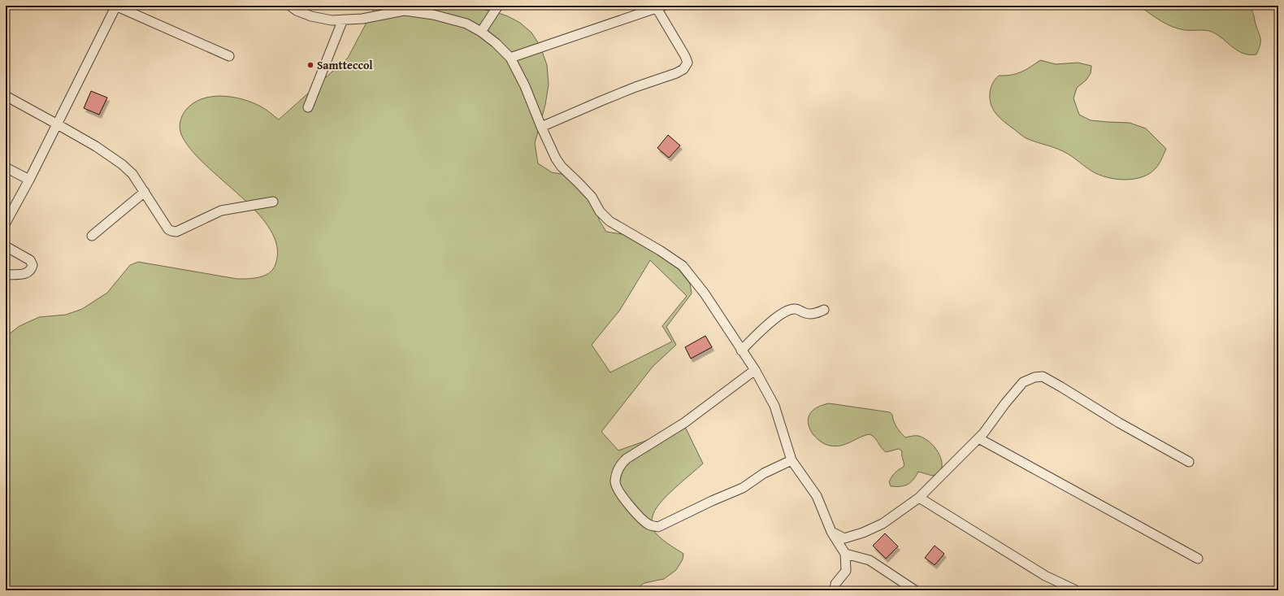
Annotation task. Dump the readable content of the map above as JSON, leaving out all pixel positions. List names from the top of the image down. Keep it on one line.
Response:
{"places":["Samtteccol"]}
